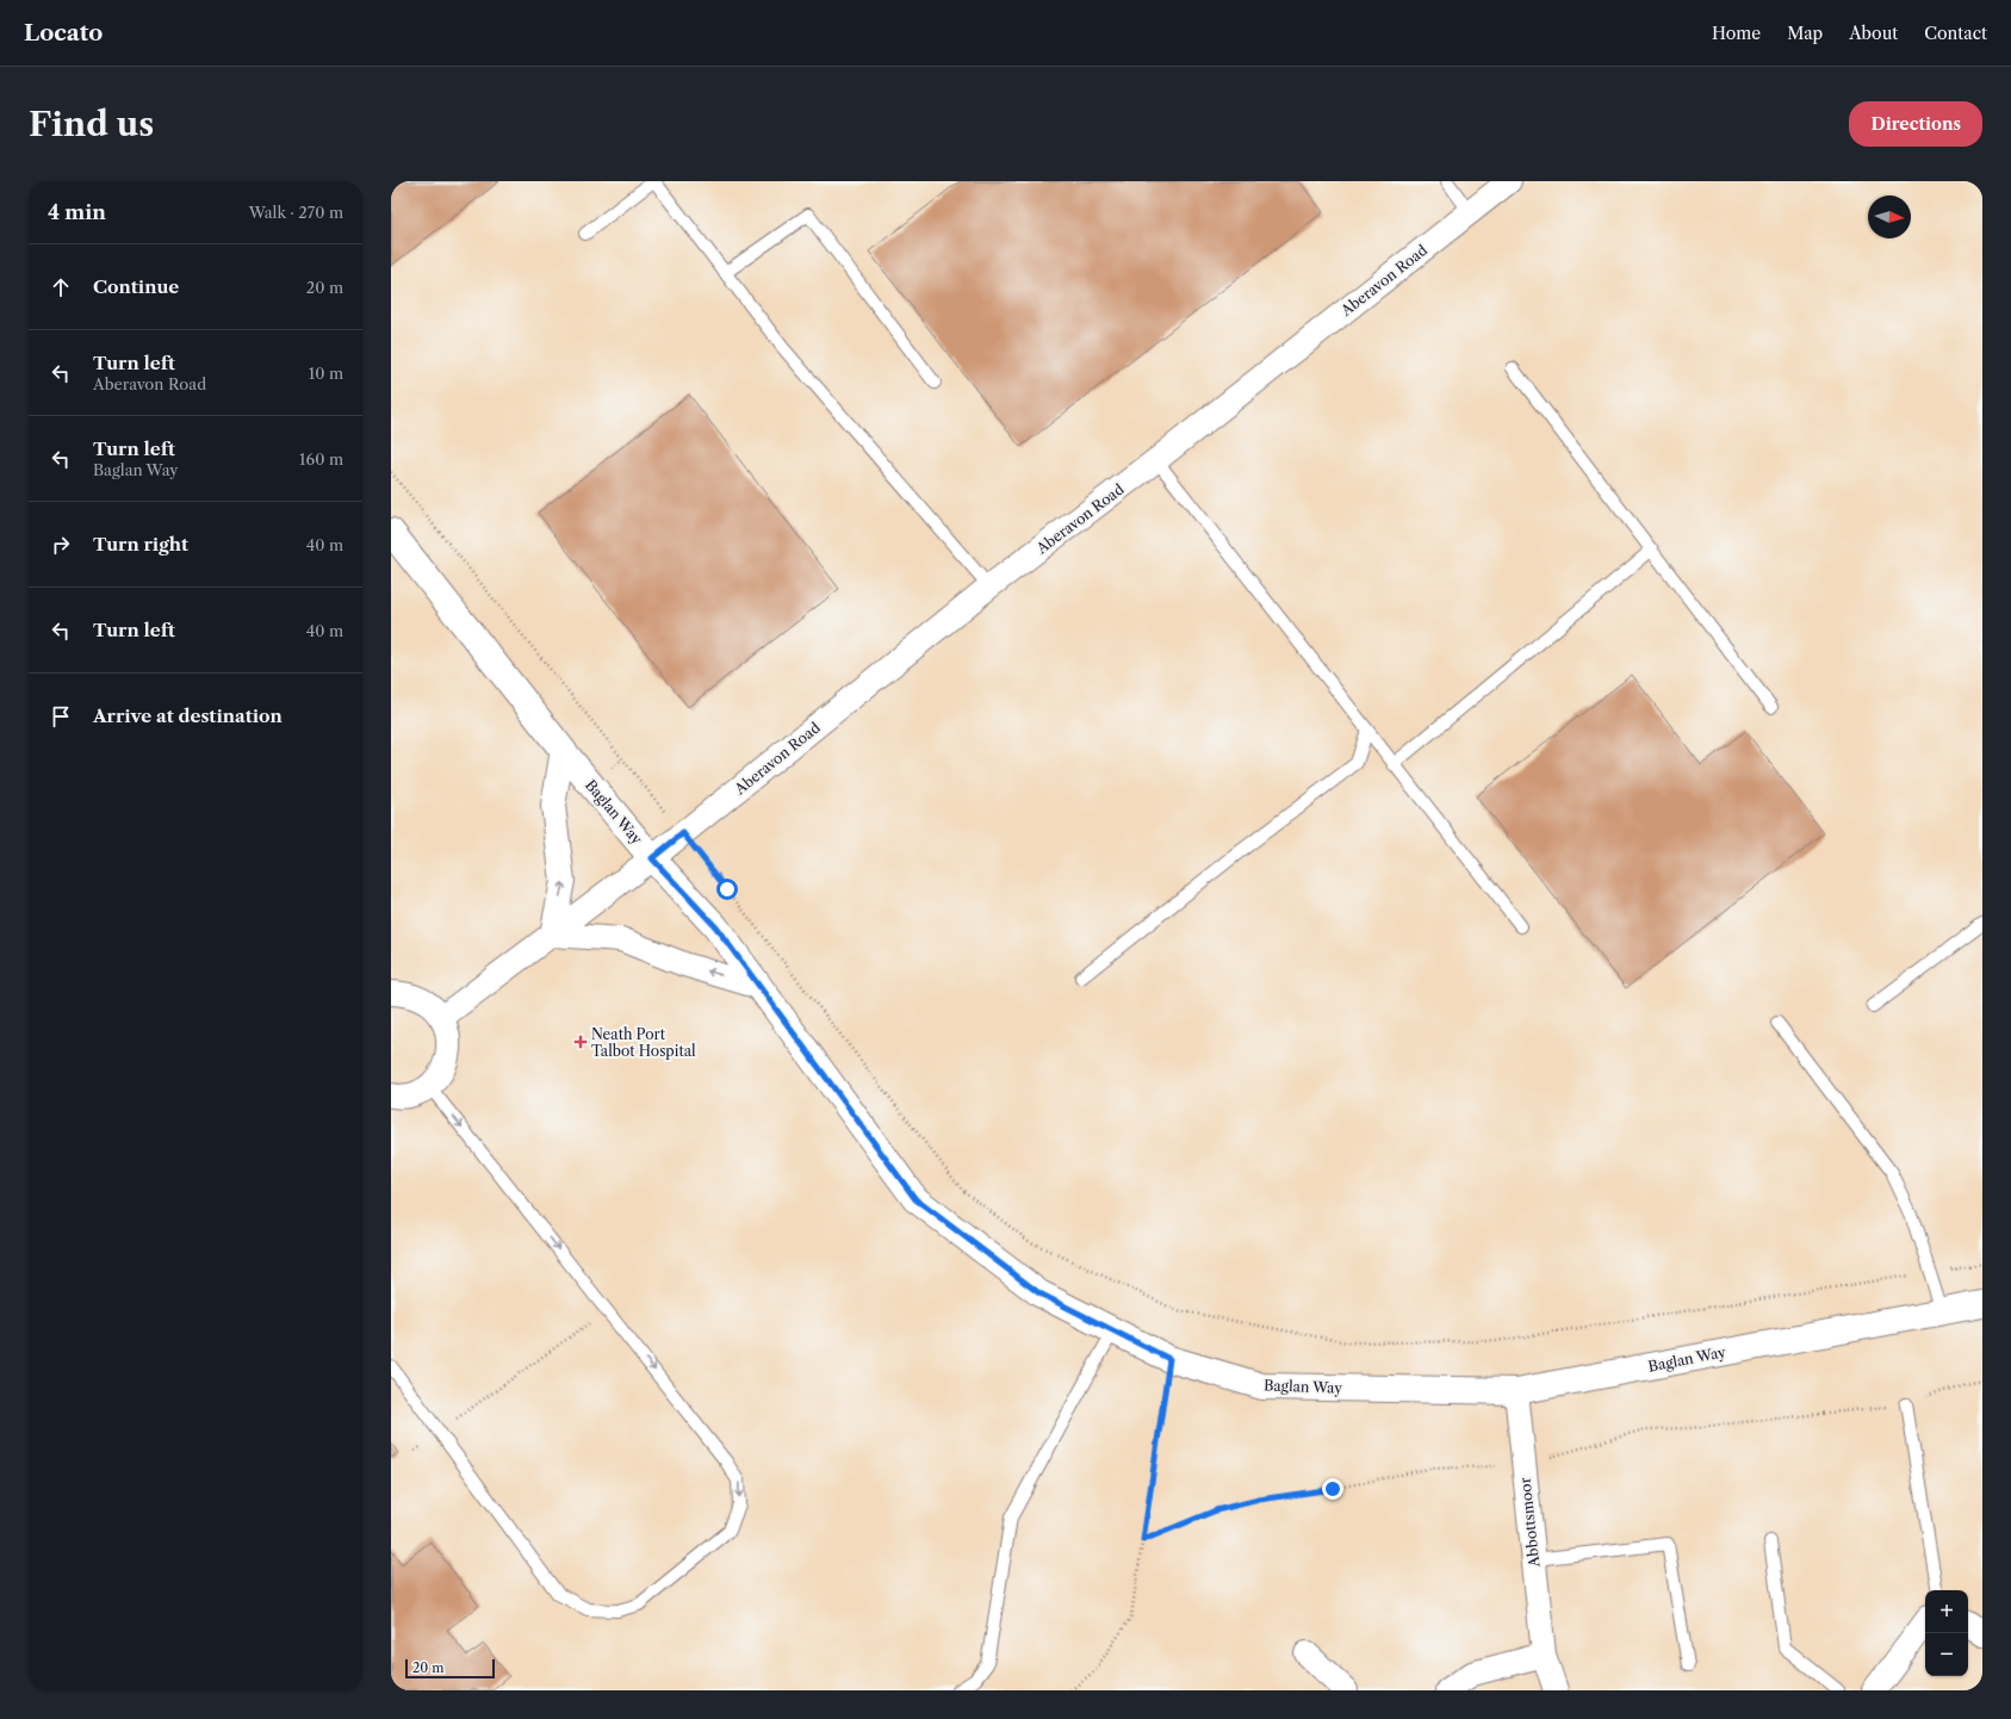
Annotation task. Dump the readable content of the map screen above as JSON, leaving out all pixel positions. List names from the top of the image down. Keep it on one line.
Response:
{"streets":{"street":["Aberavon Road","Baglan Way","Abbottsmoor"]},"crossings":[["Aberavon Road","Baglan Way"],["Baglan Way","Abbottsmoor"]],"places":{"health":["Neath Port Talbot Hospital"]},"scale_bar":"20 m","north":"right","page":{"header":"Locato","nav":["Home","Map","About","Contact"],"buttons":"Directions","title":"Find us","heading":["4 min","Walk · 270 m"],"list":[["Continue","20 m"],["Turn left","Aberavon Road","10 m"],["Turn left","Baglan Way","160 m"],["Turn right","40 m"],["Turn left","40 m"],"Arrive at destination"],"map_buttons":["+","−"],"scale":"20 m"}}
